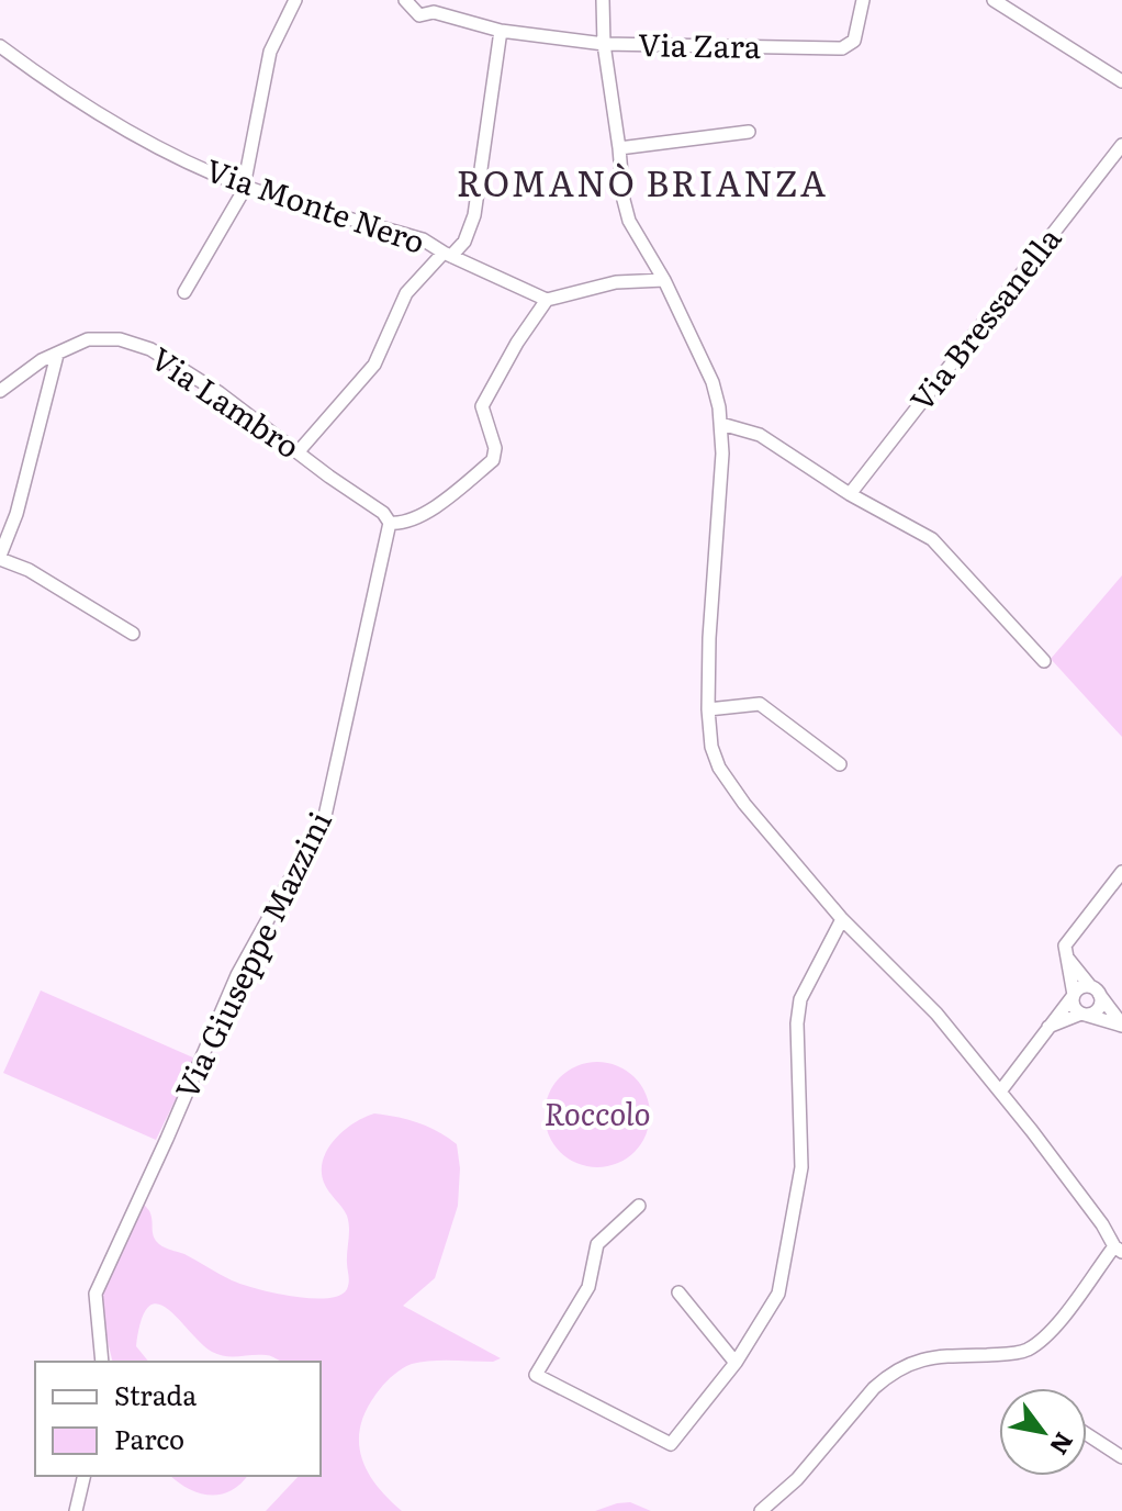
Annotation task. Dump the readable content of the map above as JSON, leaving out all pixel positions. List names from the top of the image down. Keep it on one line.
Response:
{"streets":{"street":["Via Zara","Via Monte Nero","Via Bressanella","Via Lambro","Via Giuseppe Mazzini"]},"crossings":[["Via Lambro","Via Giuseppe Mazzini"]],"districts":["ROMANÒ BRIANZA"],"parks":["Roccolo"],"legend":["Strada","Parco"],"north":"bottom right"}
